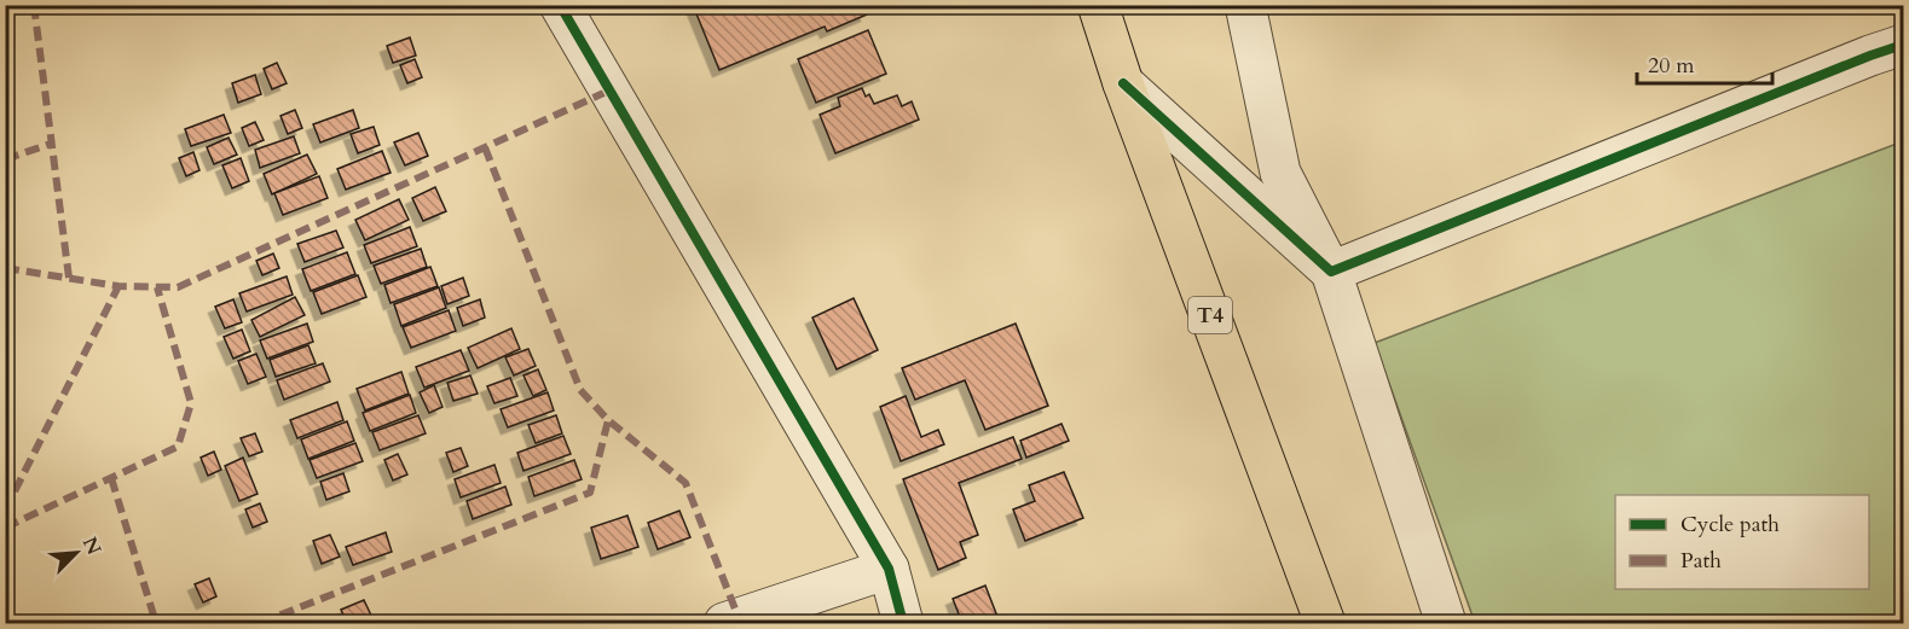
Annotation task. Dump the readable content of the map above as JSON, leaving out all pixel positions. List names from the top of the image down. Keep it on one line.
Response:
{"streets":{"highway":["T4"]},"legend":["Cycle path","Path"],"scale_bar":"20 m","north":"top right"}
